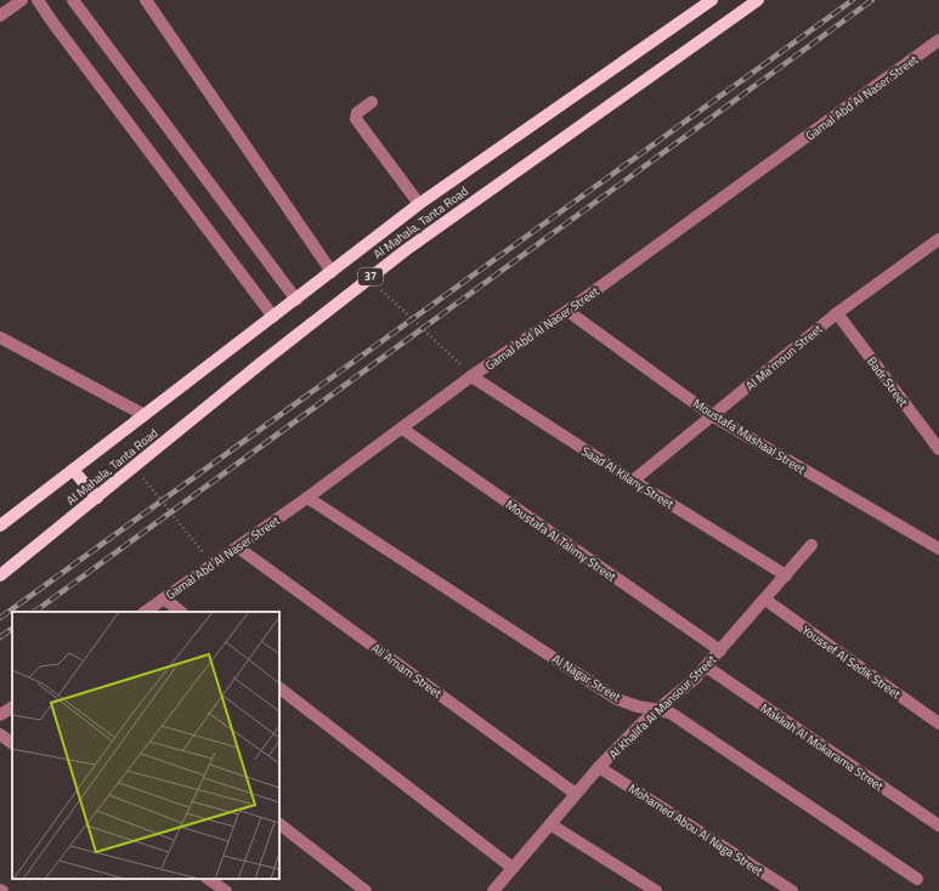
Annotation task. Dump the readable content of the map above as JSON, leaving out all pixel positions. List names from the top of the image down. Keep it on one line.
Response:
{"streets":{"main road":["Al Mahala, Tanta Road","37"],"street":["Gamal Abd Al Naser Street","Al Ma'moun Street","Badr Street","Moustafa Mashaal Street","Saad Al Kilany Street","Moustafa Al Talimy Street","Youssef Al Sedik Street","Ali Amam Street","Al Nagar Street","Al Khalifa Al Mansour Street","Makkah Al Mokarama Street","Mohamed Abou Al Naga Street"]},"crossings":[["Gamal Abd Al Naser Street","Moustafa Mashaal Street"],["Gamal Abd Al Naser Street","Saad Al Kilany Street"],["Gamal Abd Al Naser Street","Moustafa Al Talimy Street"],["Gamal Abd Al Naser Street","Ali Amam Street"],["Gamal Abd Al Naser Street","Al Nagar Street"],["Al Ma'moun Street","Badr Street"],["Al Ma'moun Street","Moustafa Mashaal Street"],["Al Ma'moun Street","Saad Al Kilany Street"],["Saad Al Kilany Street","Al Khalifa Al Mansour Street"],["Moustafa Al Talimy Street","Al Khalifa Al Mansour Street"],["Youssef Al Sedik Street","Al Khalifa Al Mansour Street"],["Ali Amam Street","Al Khalifa Al Mansour Street"],["Al Nagar Street","Al Khalifa Al Mansour Street"],["Al Khalifa Al Mansour Street","Makkah Al Mokarama Street"],["Al Khalifa Al Mansour Street","Mohamed Abou Al Naga Street"]]}
